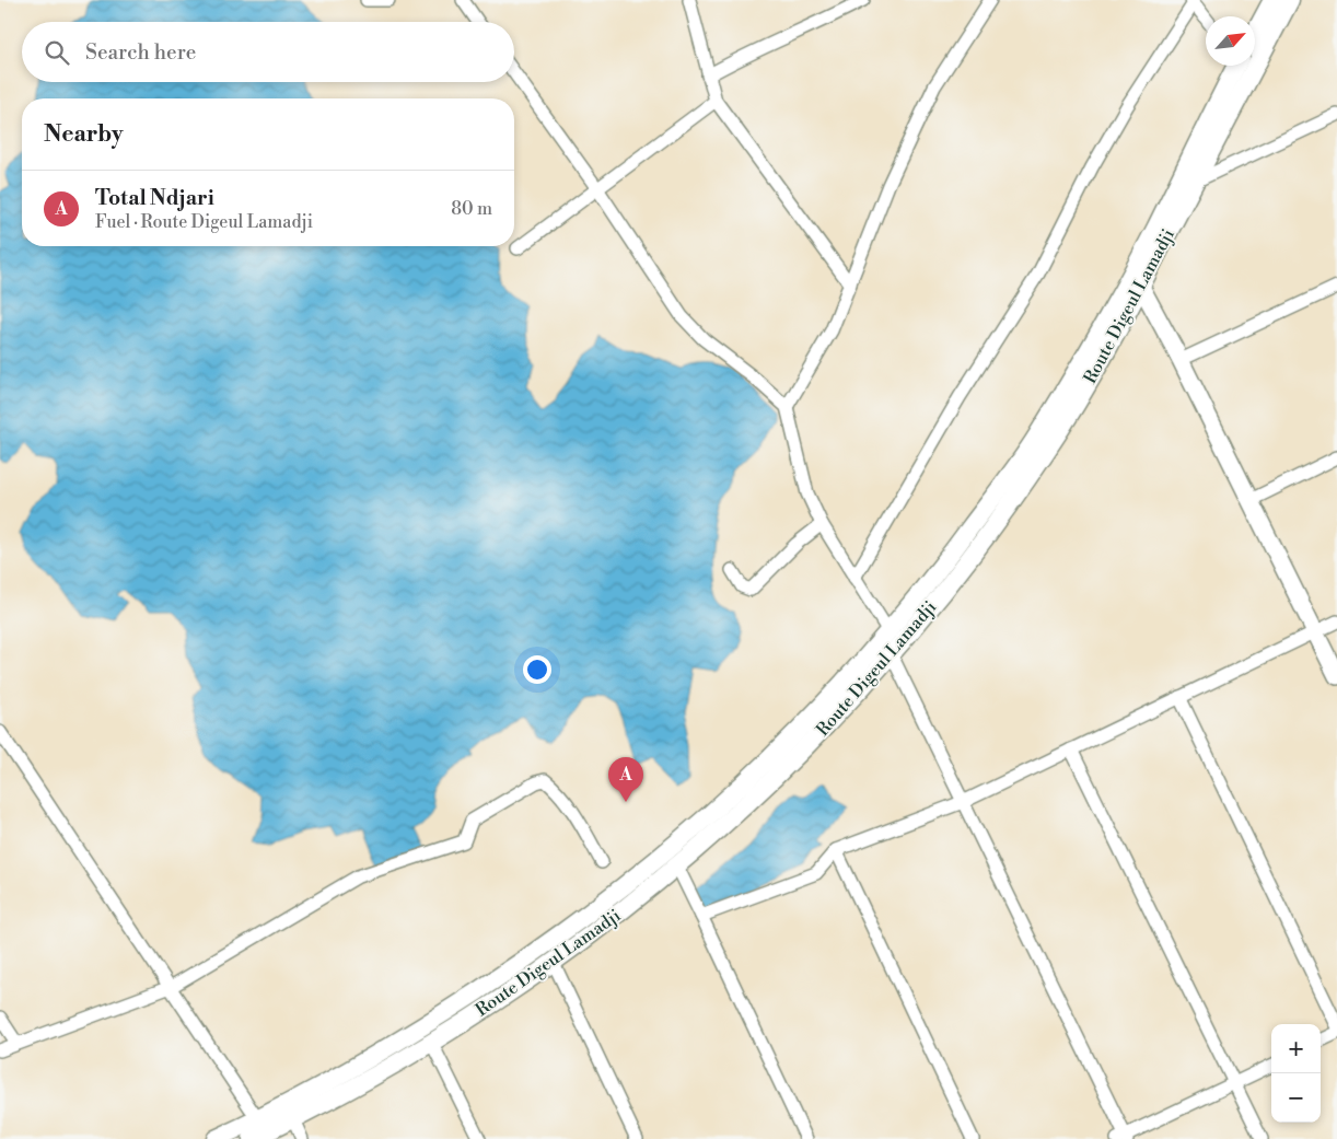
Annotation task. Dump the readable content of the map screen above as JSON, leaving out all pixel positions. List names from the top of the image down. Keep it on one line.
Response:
{"streets":{"main road":["Route Digeul Lamadji"]},"north":"top right","page":{"search":"Search here","heading":"Nearby","list":[{"mark":"A","name":"Total Ndjari","note":"Fuel · Route Digeul Lamadji","value":"80 m"}],"pins":"A","map_buttons":["+","−"]}}
